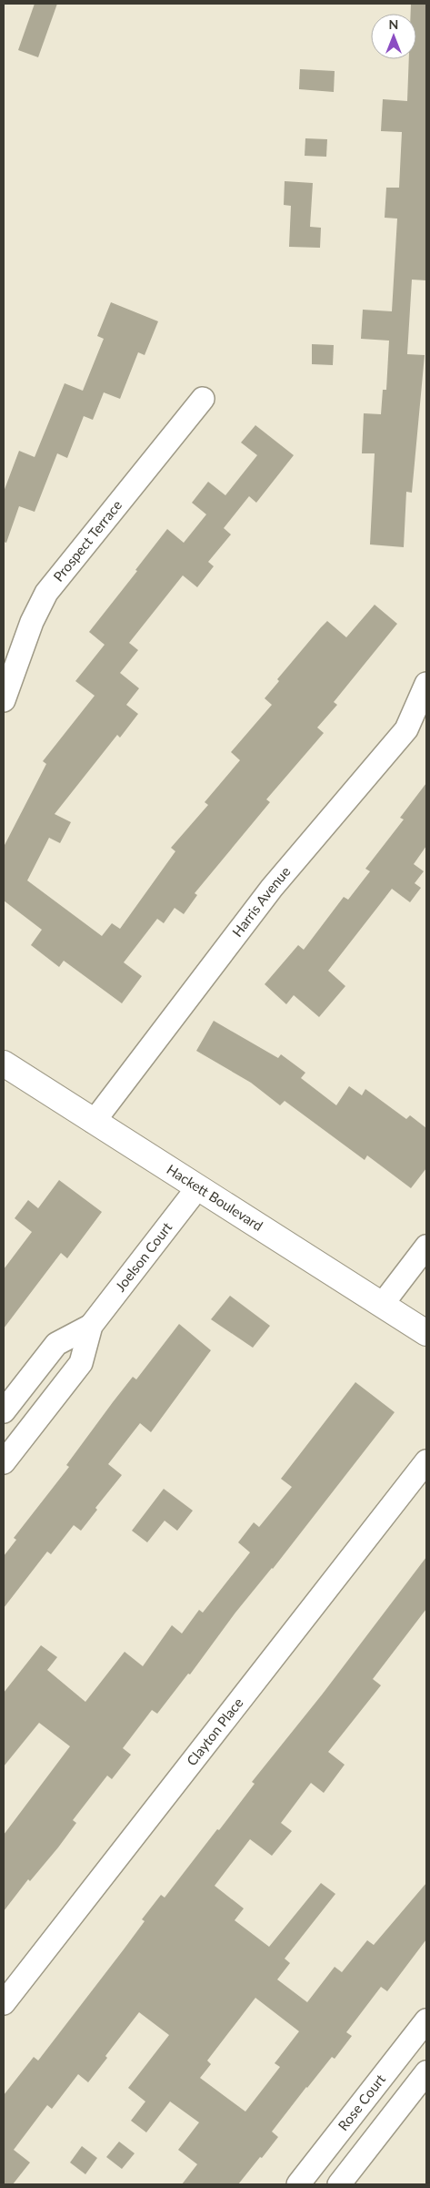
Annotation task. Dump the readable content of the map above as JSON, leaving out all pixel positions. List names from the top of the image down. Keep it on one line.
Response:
{"streets":{"street":["Prospect Terrace","Harris Avenue","Hackett Boulevard","Joelson Court","Clayton Place","Rose Court"]},"crossings":[["Harris Avenue","Hackett Boulevard"],["Hackett Boulevard","Joelson Court"]],"north":"top"}
